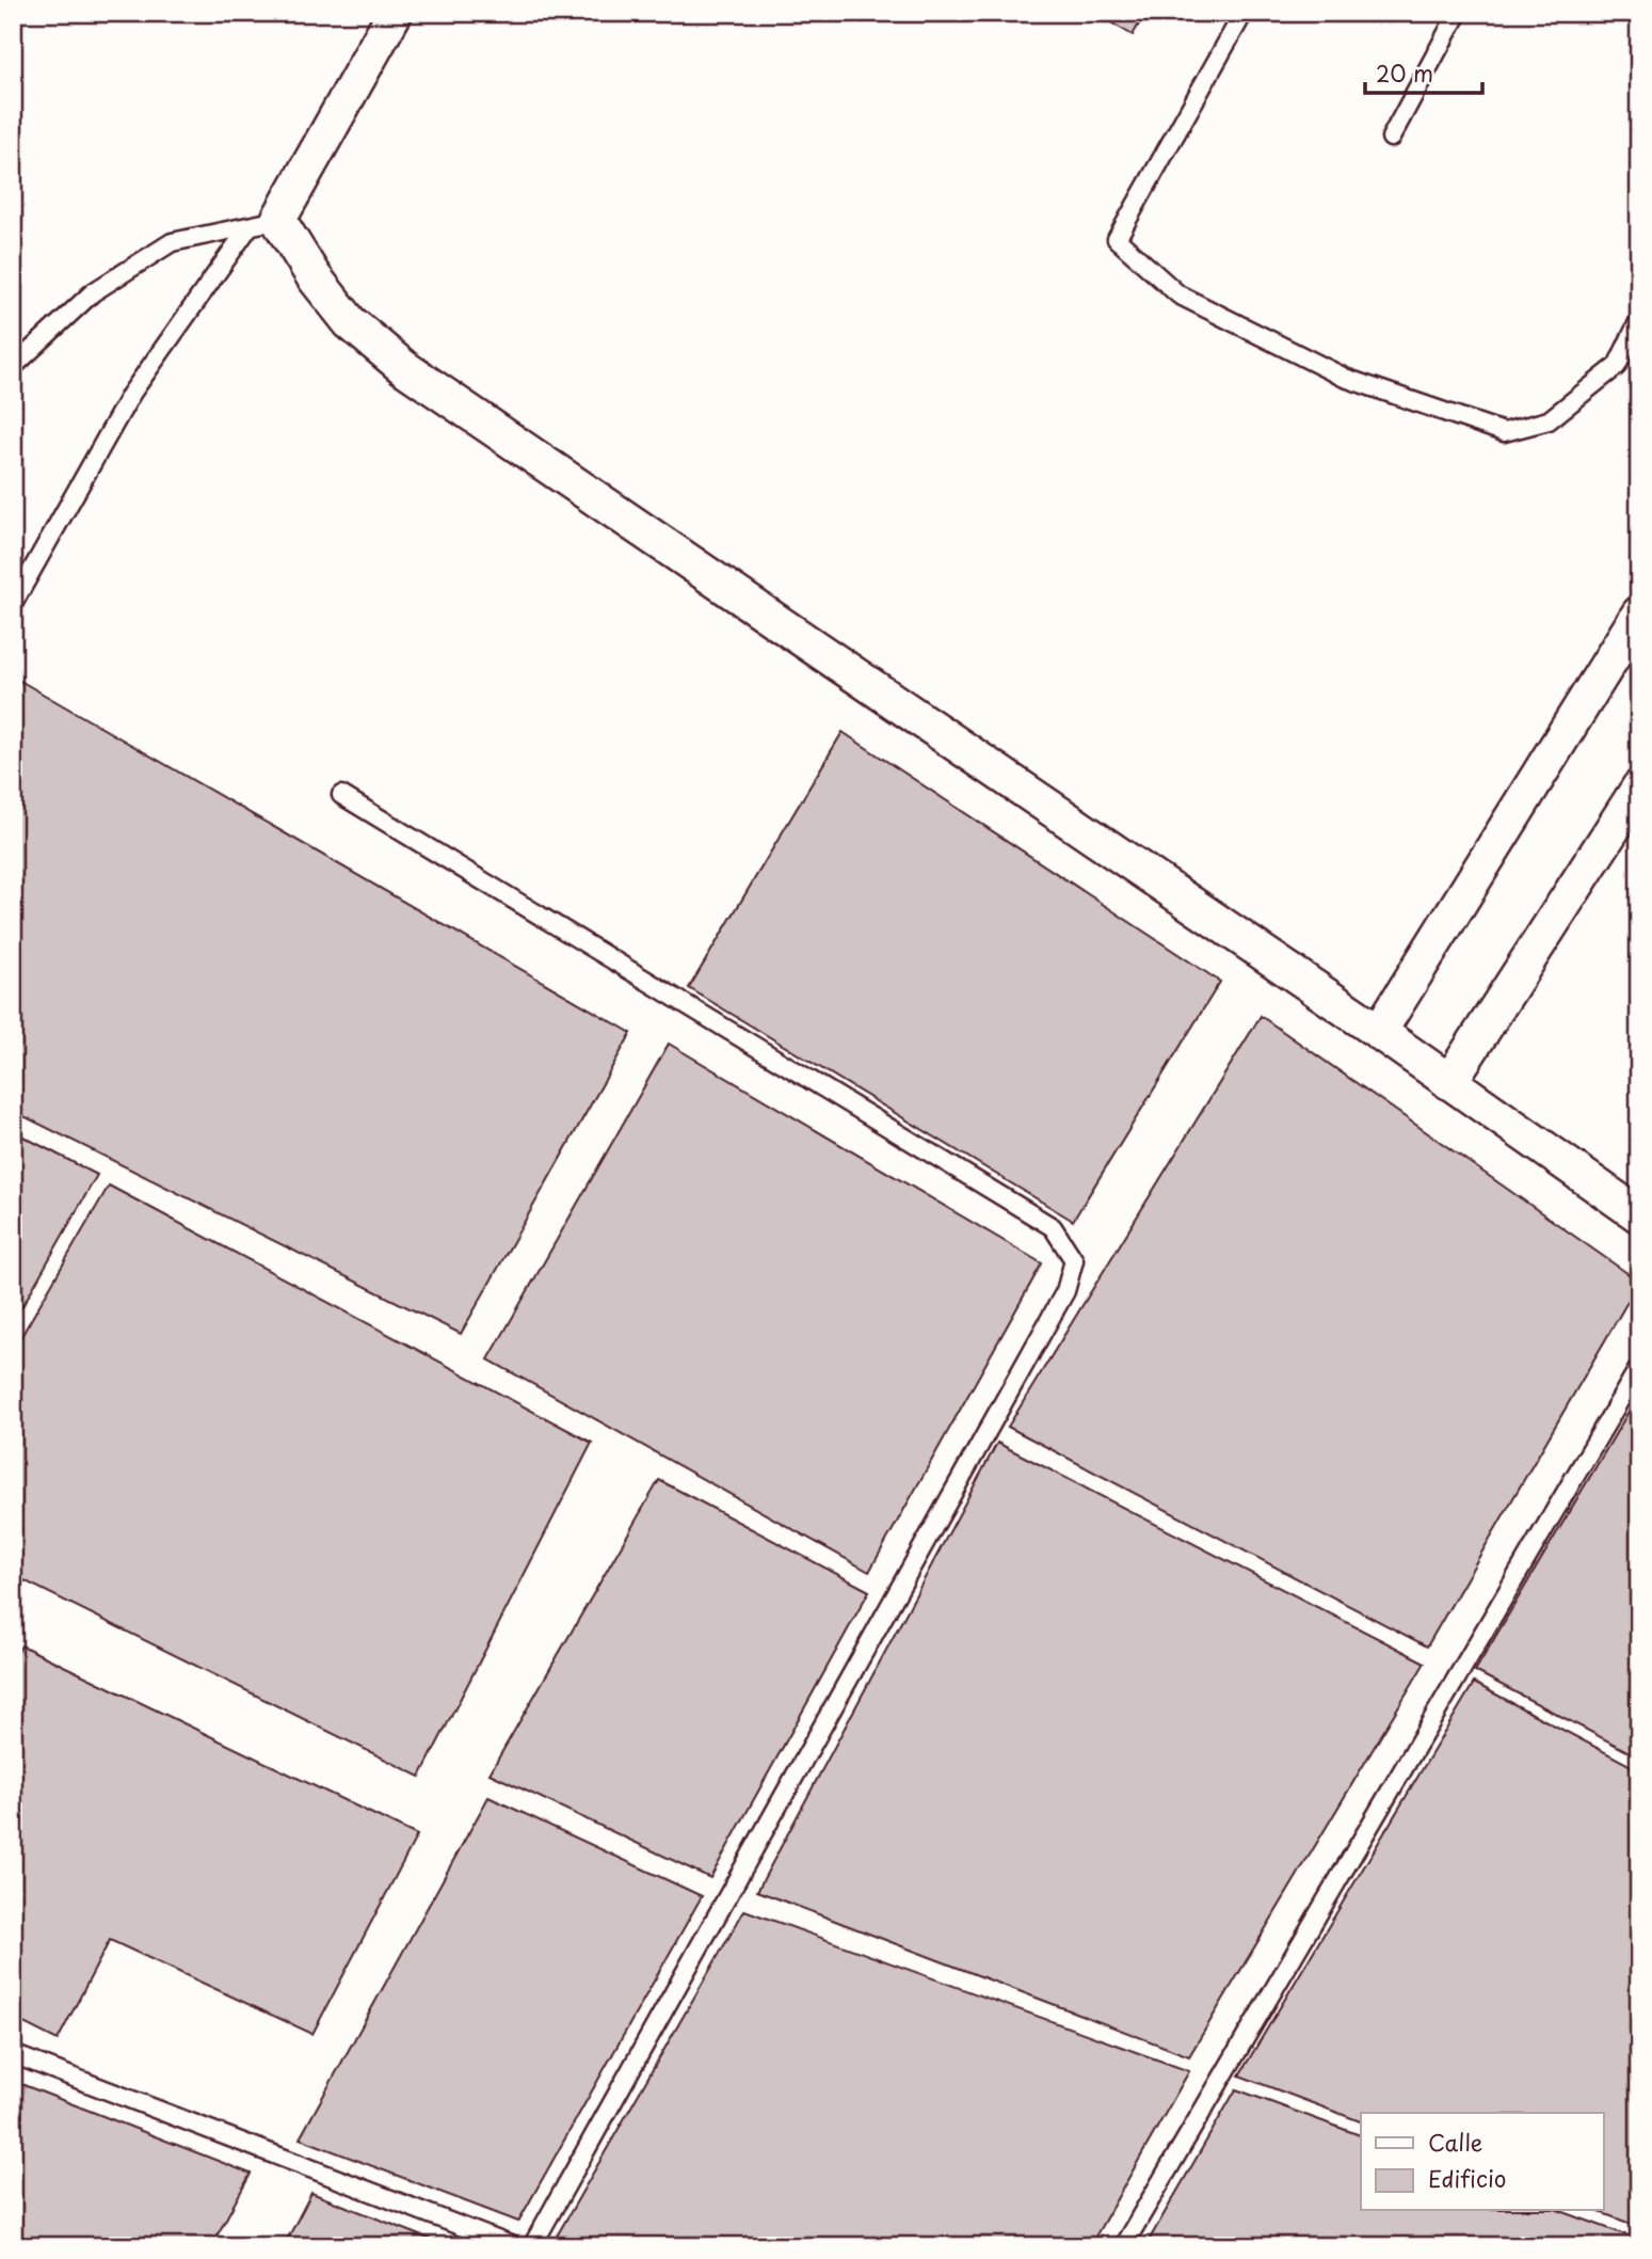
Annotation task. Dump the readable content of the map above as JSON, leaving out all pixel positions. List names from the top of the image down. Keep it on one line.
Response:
{"legend":["Calle","Edificio"],"scale_bar":"20 m"}
